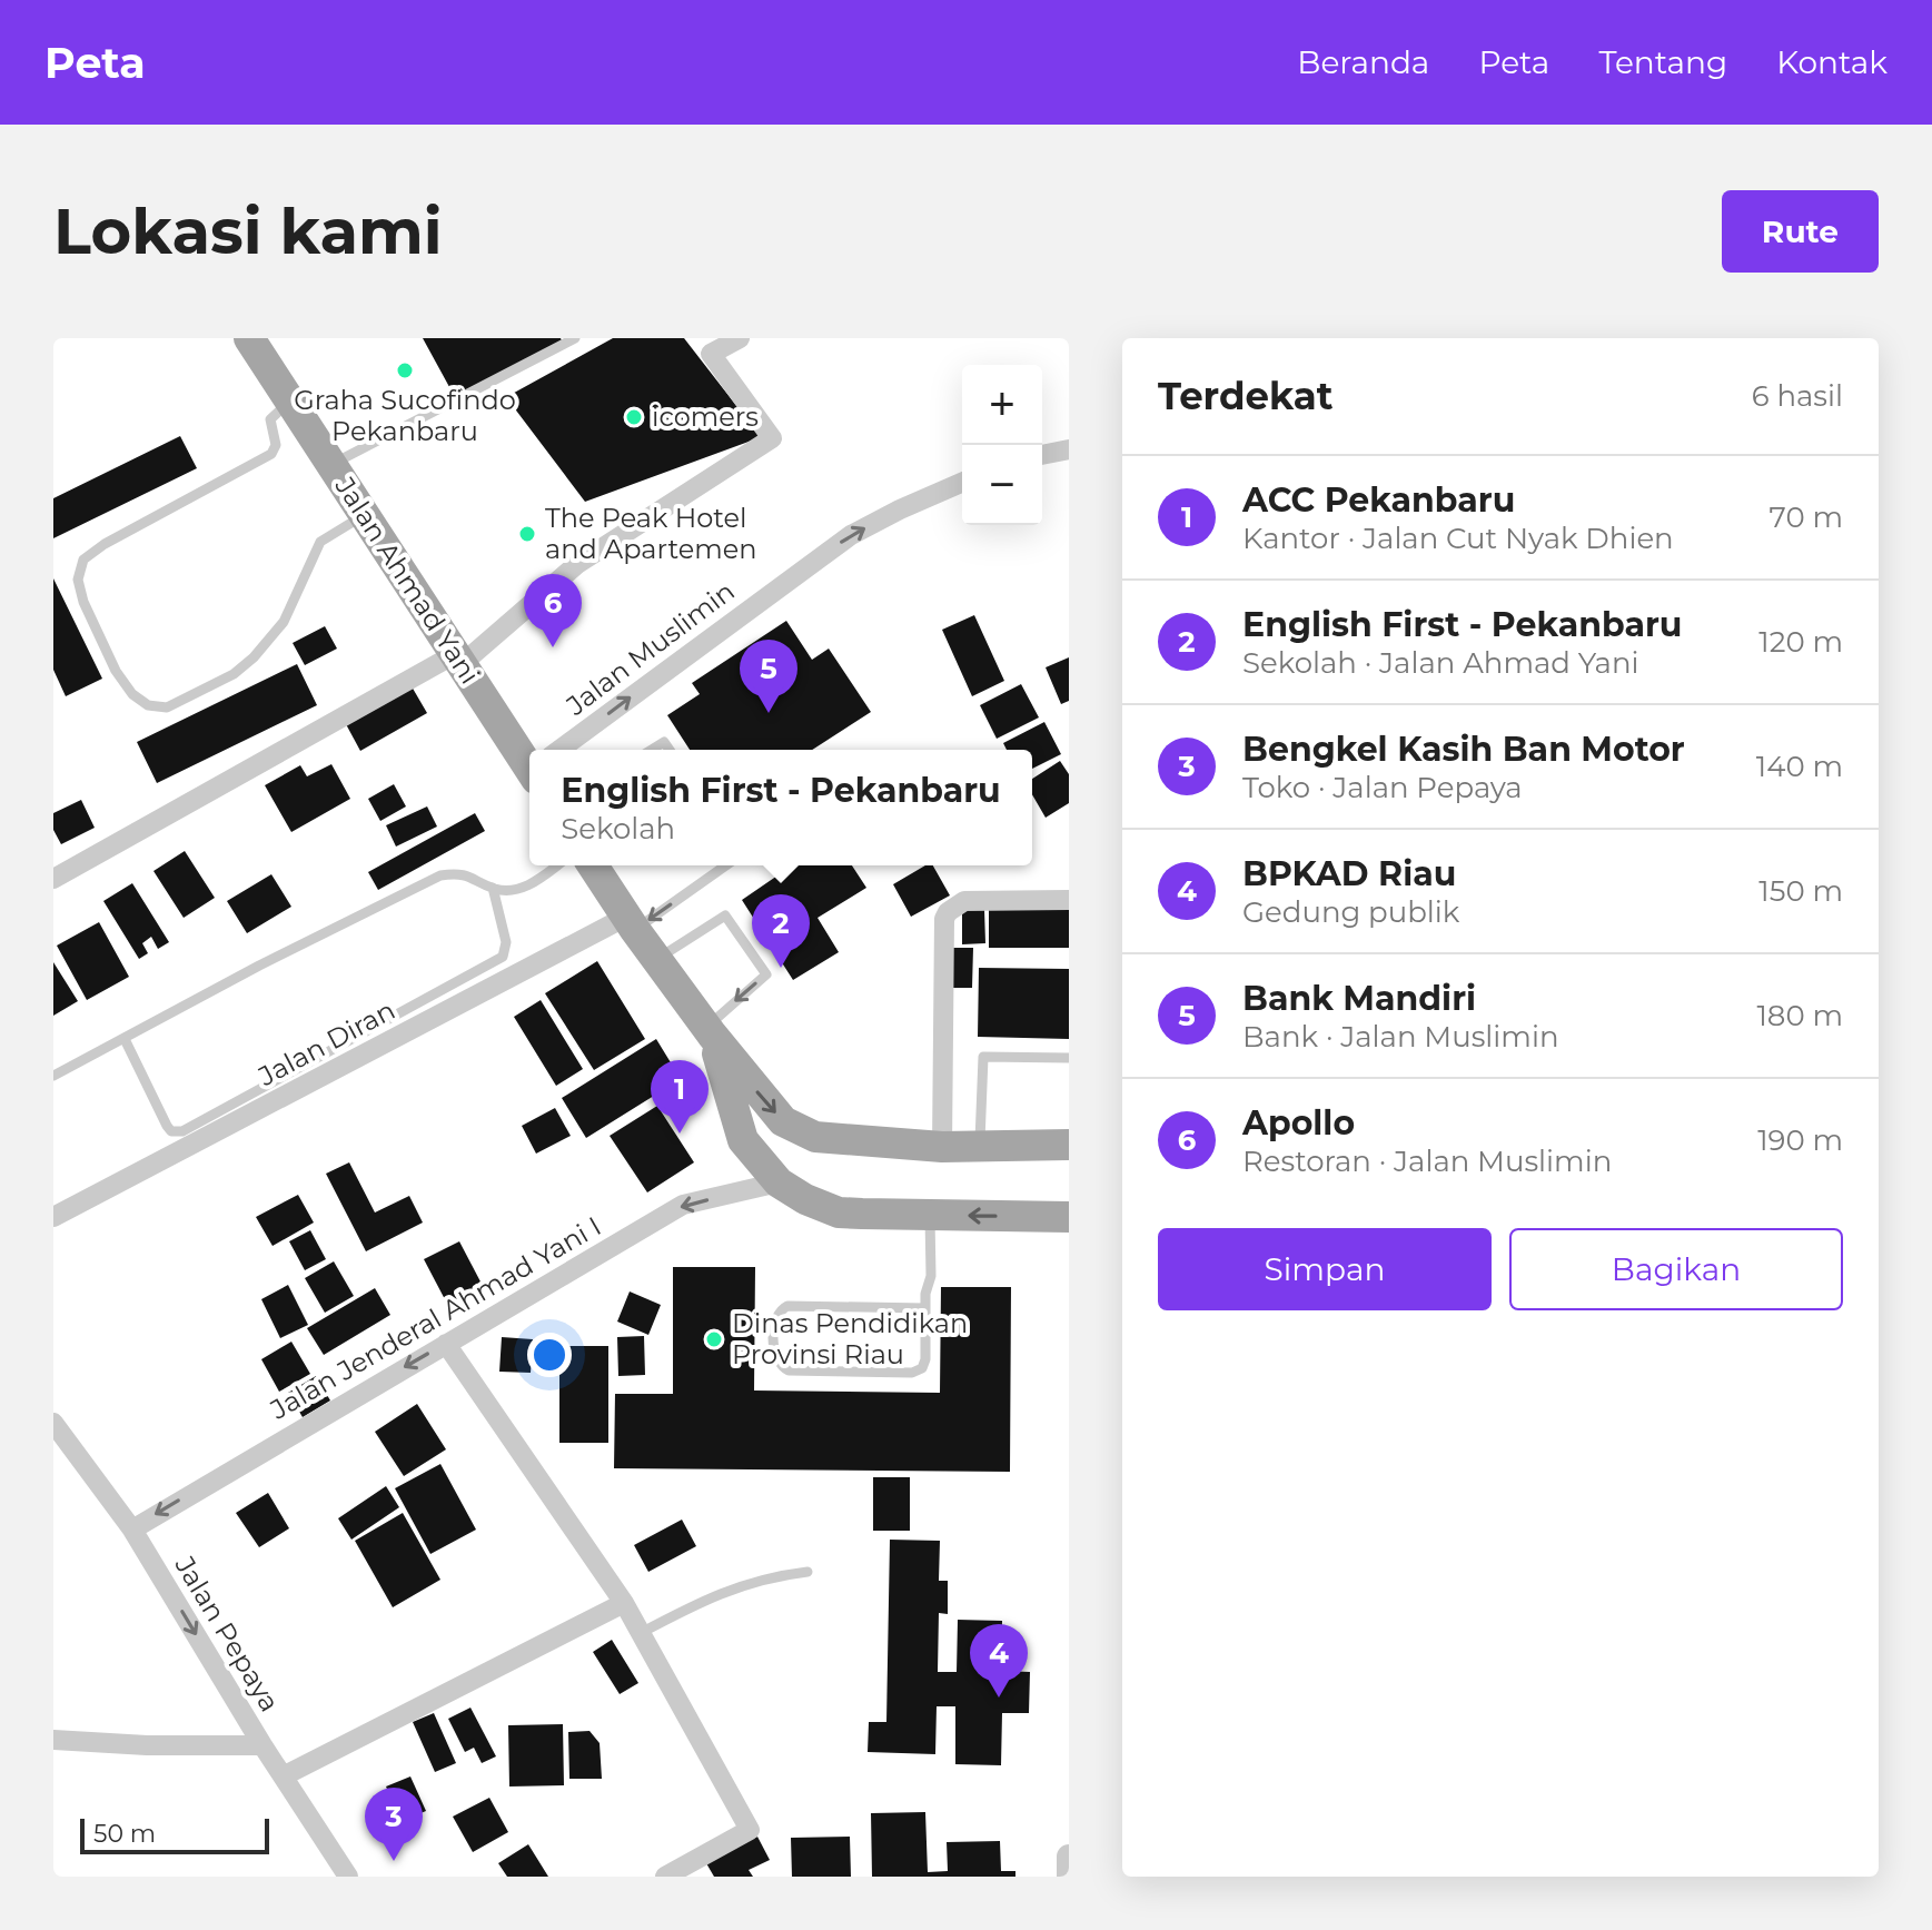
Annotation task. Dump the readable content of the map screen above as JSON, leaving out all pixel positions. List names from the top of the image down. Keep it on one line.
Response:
{"streets":{"main road":["Jalan Ahmad Yani"],"street":["Jalan Muslimin","Jalan Diran","Jalan Jenderal Ahmad Yani I","Jalan Pepaya"]},"crossings":[["Jalan Jenderal Ahmad Yani I","Jalan Pepaya"]],"one_way":["Jalan Muslimin","Jalan Jenderal Ahmad Yani I","Jalan Pepaya"],"places":["Graha Sucofindo Pekanbaru","icomers","The Peak Hotel and Apartemen","Dinas Pendidikan Provinsi Riau"],"scale_bar":"50 m","page":{"header":"Peta","nav":["Beranda","Peta","Tentang","Kontak"],"buttons":["Rute",["Simpan","Bagikan"]],"title":"Lokasi kami","heading":["Terdekat","6 hasil"],"map_buttons":["+","−"],"list":[{"mark":"1","name":"ACC Pekanbaru","note":"Kantor · Jalan Cut Nyak Dhien","value":"70 m"},{"mark":"2","name":"English First - Pekanbaru","note":"Sekolah · Jalan Ahmad Yani","value":"120 m"},{"mark":"3","name":"Bengkel Kasih Ban Motor","note":"Toko · Jalan Pepaya","value":"140 m"},{"mark":"4","name":"BPKAD Riau","note":"Gedung publik","value":"150 m"},{"mark":"5","name":"Bank Mandiri","note":"Bank · Jalan Muslimin","value":"180 m"},{"mark":"6","name":"Apollo","note":"Restoran · Jalan Muslimin","value":"190 m"}],"pins":["6","5","2","1","4","3"],"popup":["English First - Pekanbaru","Sekolah"],"scale":"50 m"}}
